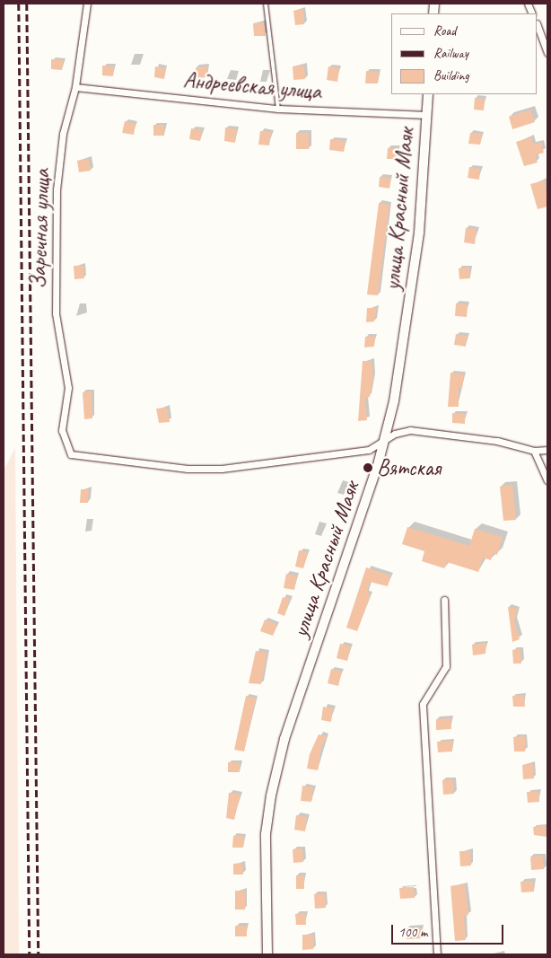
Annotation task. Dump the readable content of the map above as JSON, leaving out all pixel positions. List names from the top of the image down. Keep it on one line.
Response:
{"streets":{"street":["Андреевская улица","улица Красный Маяк","Заречная улица"]},"crossings":[["Андреевская улица","улица Красный Маяк"],["Андреевская улица","Заречная улица"],["улица Красный Маяк","Заречная улица"]],"places":["Вятская"],"legend":["Road","Railway","Building"],"scale_bar":"100 m"}
